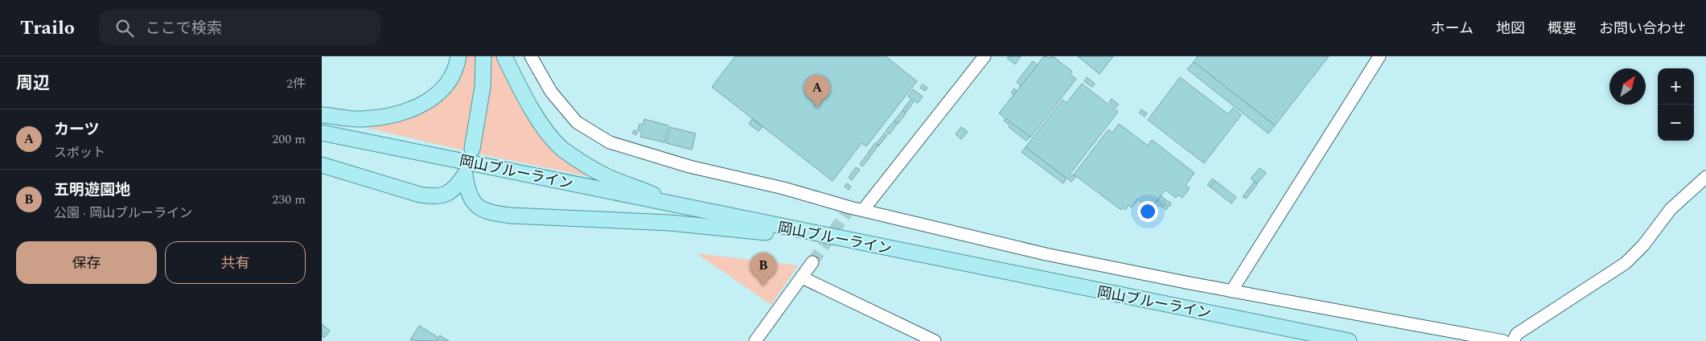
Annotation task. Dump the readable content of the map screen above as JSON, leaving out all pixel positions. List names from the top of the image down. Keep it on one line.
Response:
{"streets":{"main road":["岡山ブルーライン"]},"north":"top right","page":{"header":"Trailo","search":"ここで検索","nav":["ホーム","地図","概要","お問い合わせ"],"heading":["周辺","2件"],"map_buttons":["+","−"],"pins":["A","B"],"list":[{"mark":"A","name":"カーツ","note":"スポット","value":"200 m"},{"mark":"B","name":"五明遊園地","note":"公園 · 岡山ブルーライン","value":"230 m"}],"buttons":["保存","共有"]}}
